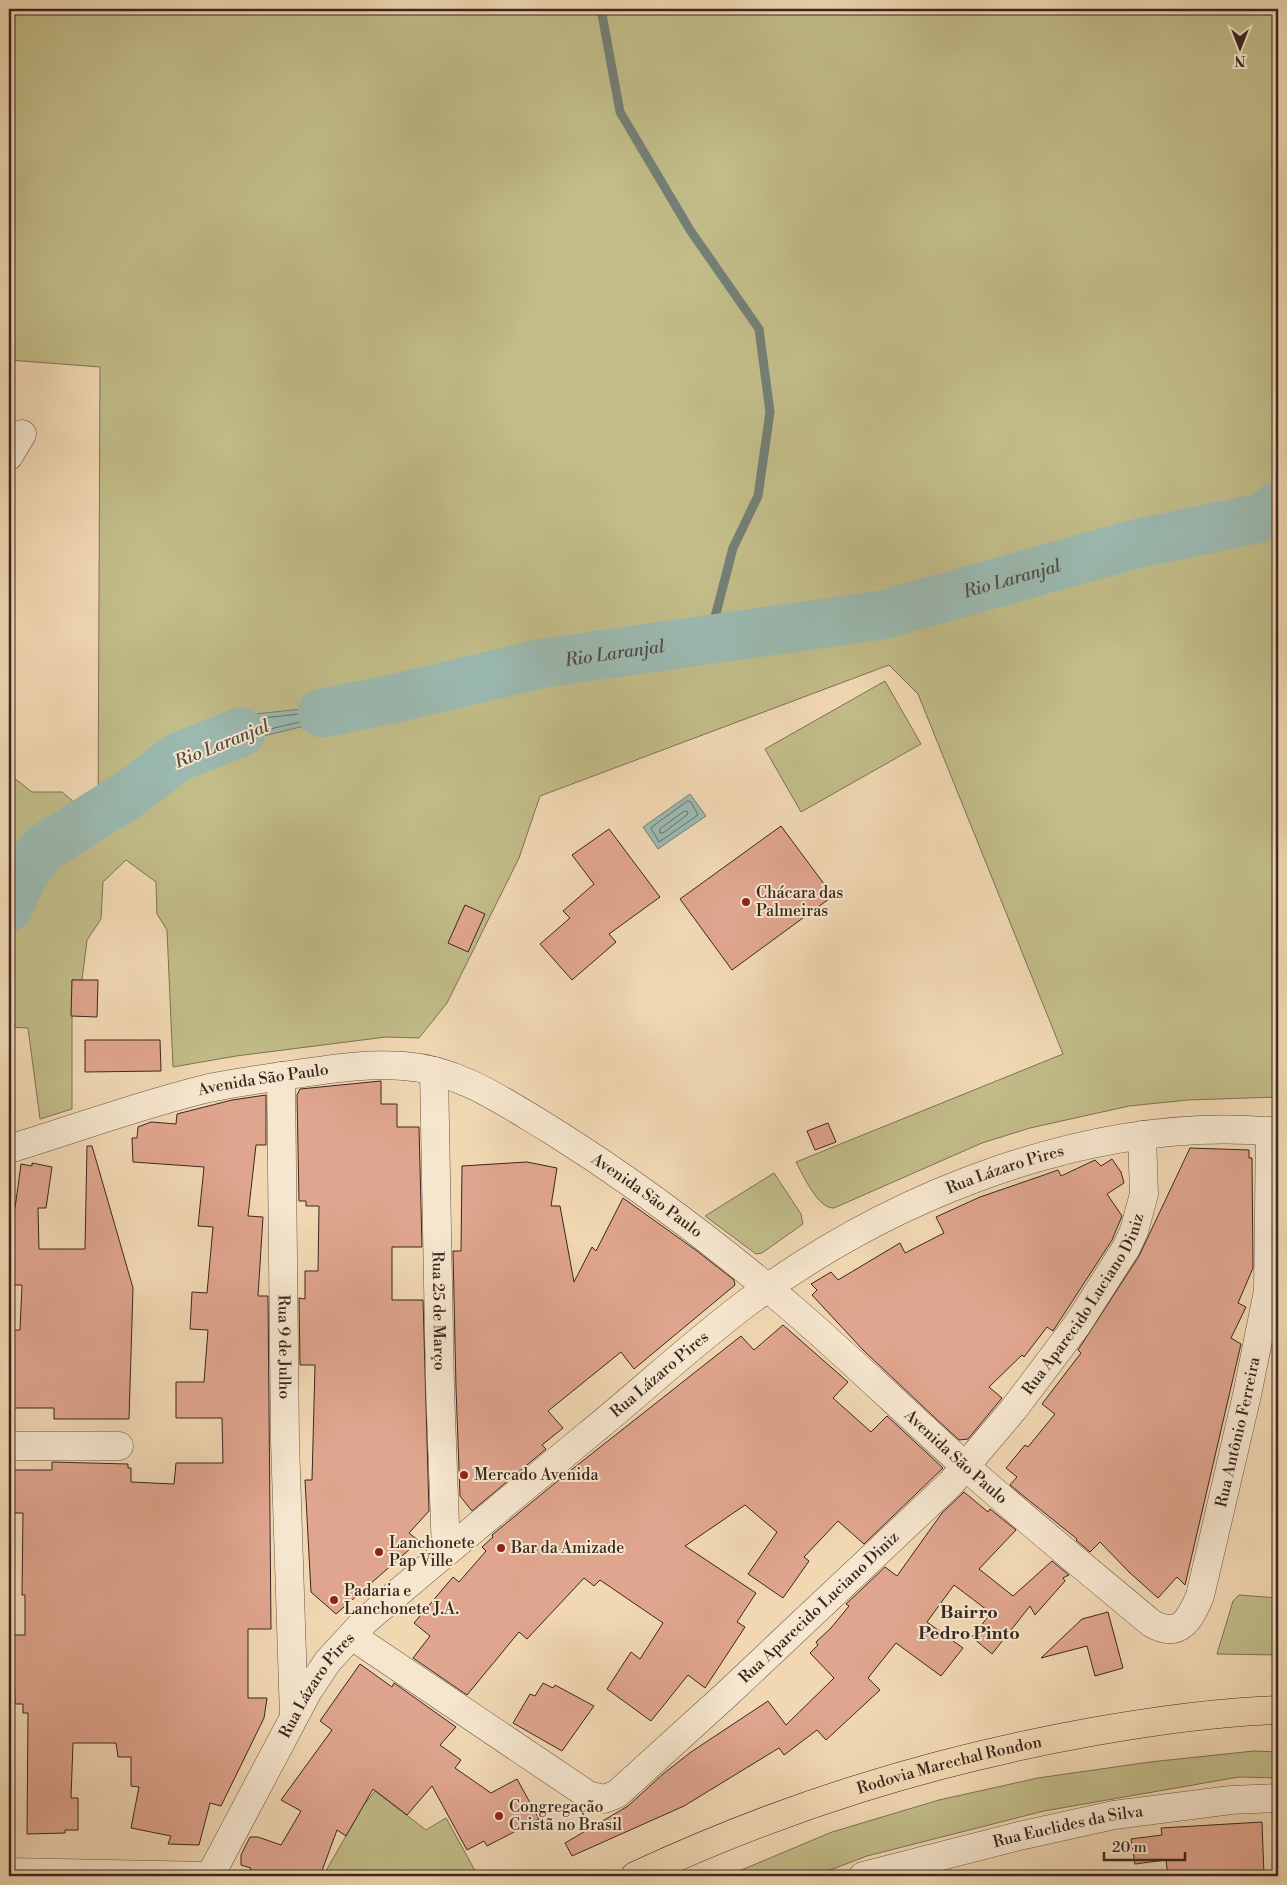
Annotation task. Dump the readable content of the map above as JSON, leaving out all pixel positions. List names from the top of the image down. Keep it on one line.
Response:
{"streets":{"main road":["Rodovia Marechal Rondon"],"street":["Avenida São Paulo","Rua Lázaro Pires","Rua Aparecido Luciano Diniz","Rua 25 de Março","Rua 9 de Julho","Rua Antônio Ferreira","Rua Euclides da Silva"]},"crossings":[["Avenida São Paulo","Rua Lázaro Pires"],["Avenida São Paulo","Rua Aparecido Luciano Diniz"],["Avenida São Paulo","Rua 25 de Março"],["Avenida São Paulo","Rua 9 de Julho"],["Avenida São Paulo","Rua Antônio Ferreira"],["Rua Lázaro Pires","Rua Aparecido Luciano Diniz"],["Rua Lázaro Pires","Rua 25 de Março"],["Rua Lázaro Pires","Rua 9 de Julho"],["Rua Lázaro Pires","Rua Antônio Ferreira"]],"districts":["Bairro Pedro Pinto"],"water":["Rio Laranjal"],"places":["Chácara das Palmeiras","Mercado Avenida","Bar da Amizade","Lanchonete Pap Ville","Padaria e Lanchonete J.A.","Congregação Cristã no Brasil"],"scale_bar":"20 m","north":"bottom"}
